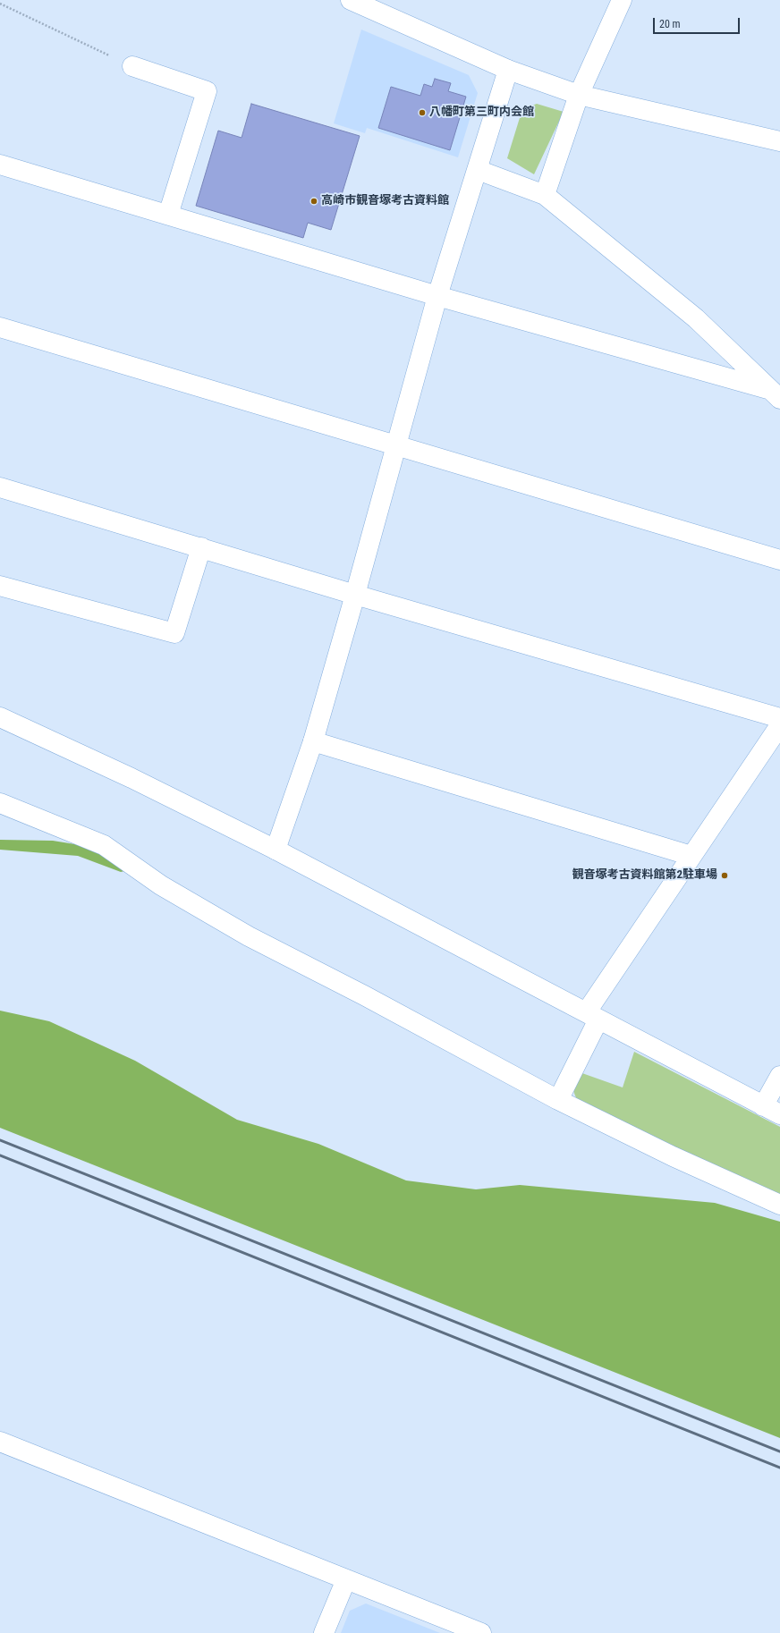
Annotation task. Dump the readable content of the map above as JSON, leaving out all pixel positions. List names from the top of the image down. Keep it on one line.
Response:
{"places":["八幡町第三町内会館","高崎市観音塚考古資料館","観音塚考古資料館第2駐車場"],"scale_bar":"20 m"}
